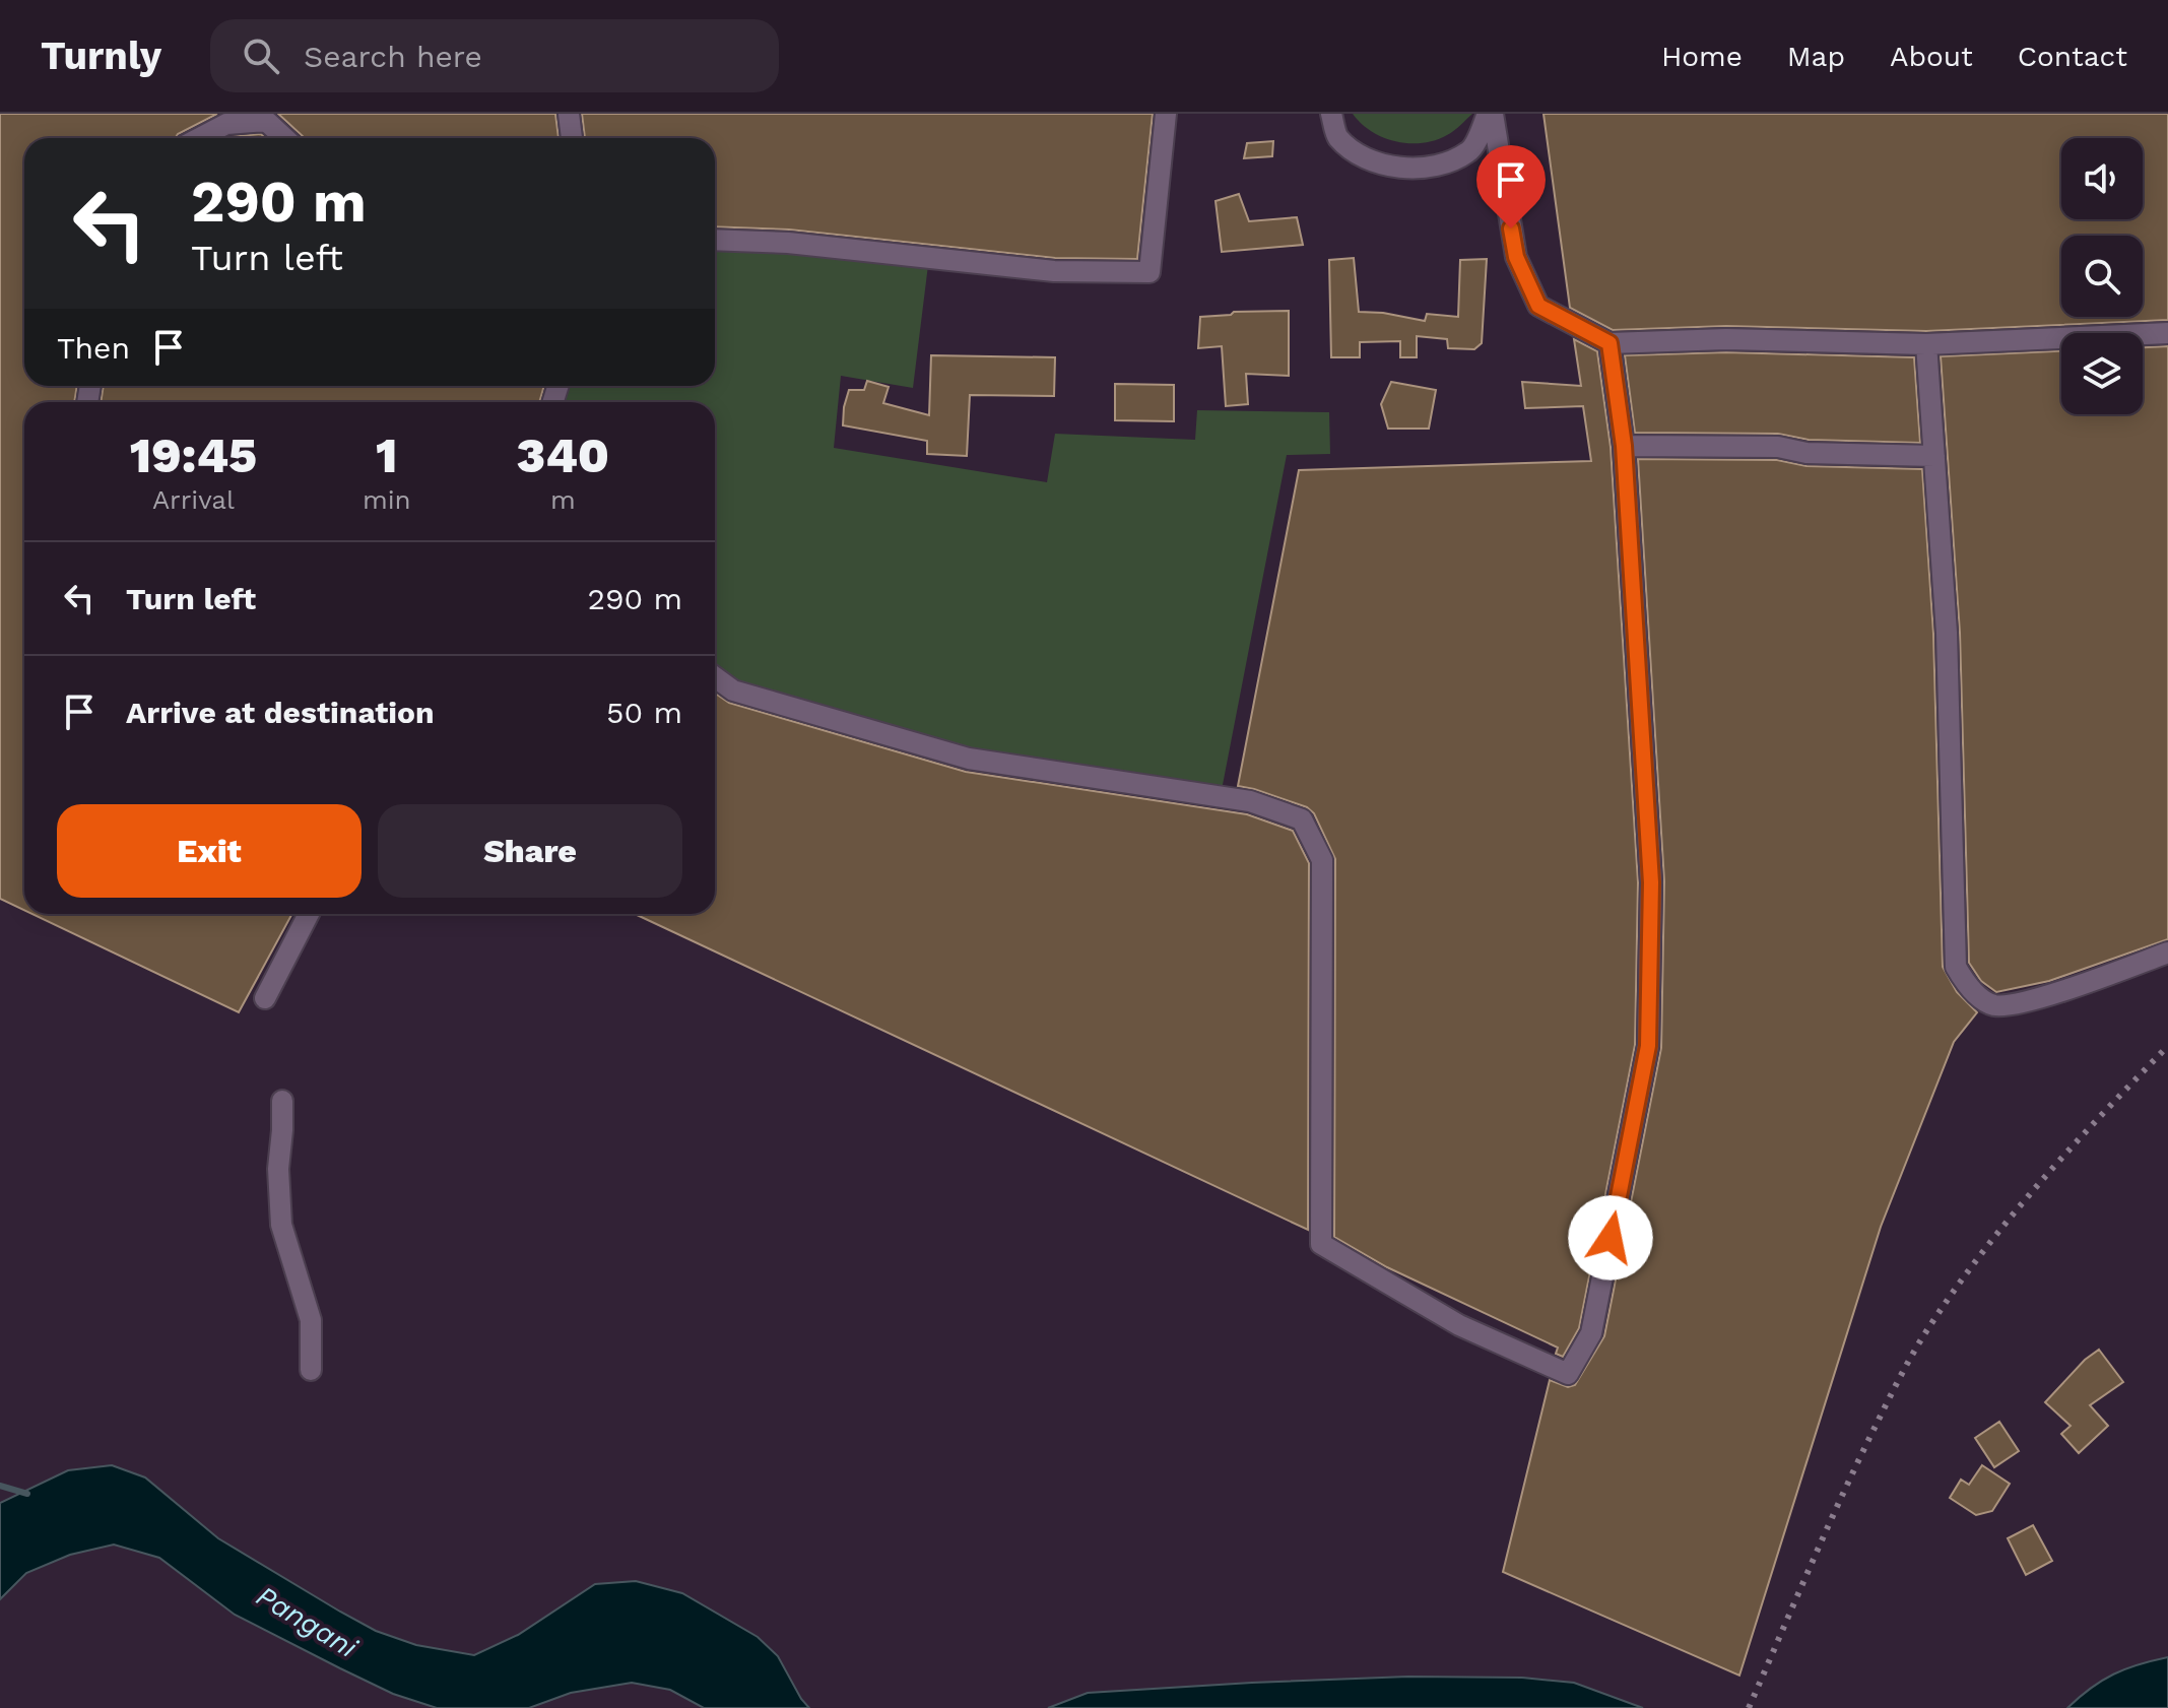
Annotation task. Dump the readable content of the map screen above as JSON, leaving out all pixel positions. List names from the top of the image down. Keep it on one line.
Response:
{"water":["Pangani"],"page":{"header":"Turnly","search":"Search here","nav":["Home","Map","About","Contact"],"turn":["290 m","Turn left"],"then":"Then","eta":["19:45","Arrival","1","min","340","m"],"list":[{"name":"Turn left","value":"290 m"},{"name":"Arrive at destination","value":"50 m"}],"buttons":["Exit","Share"]}}
